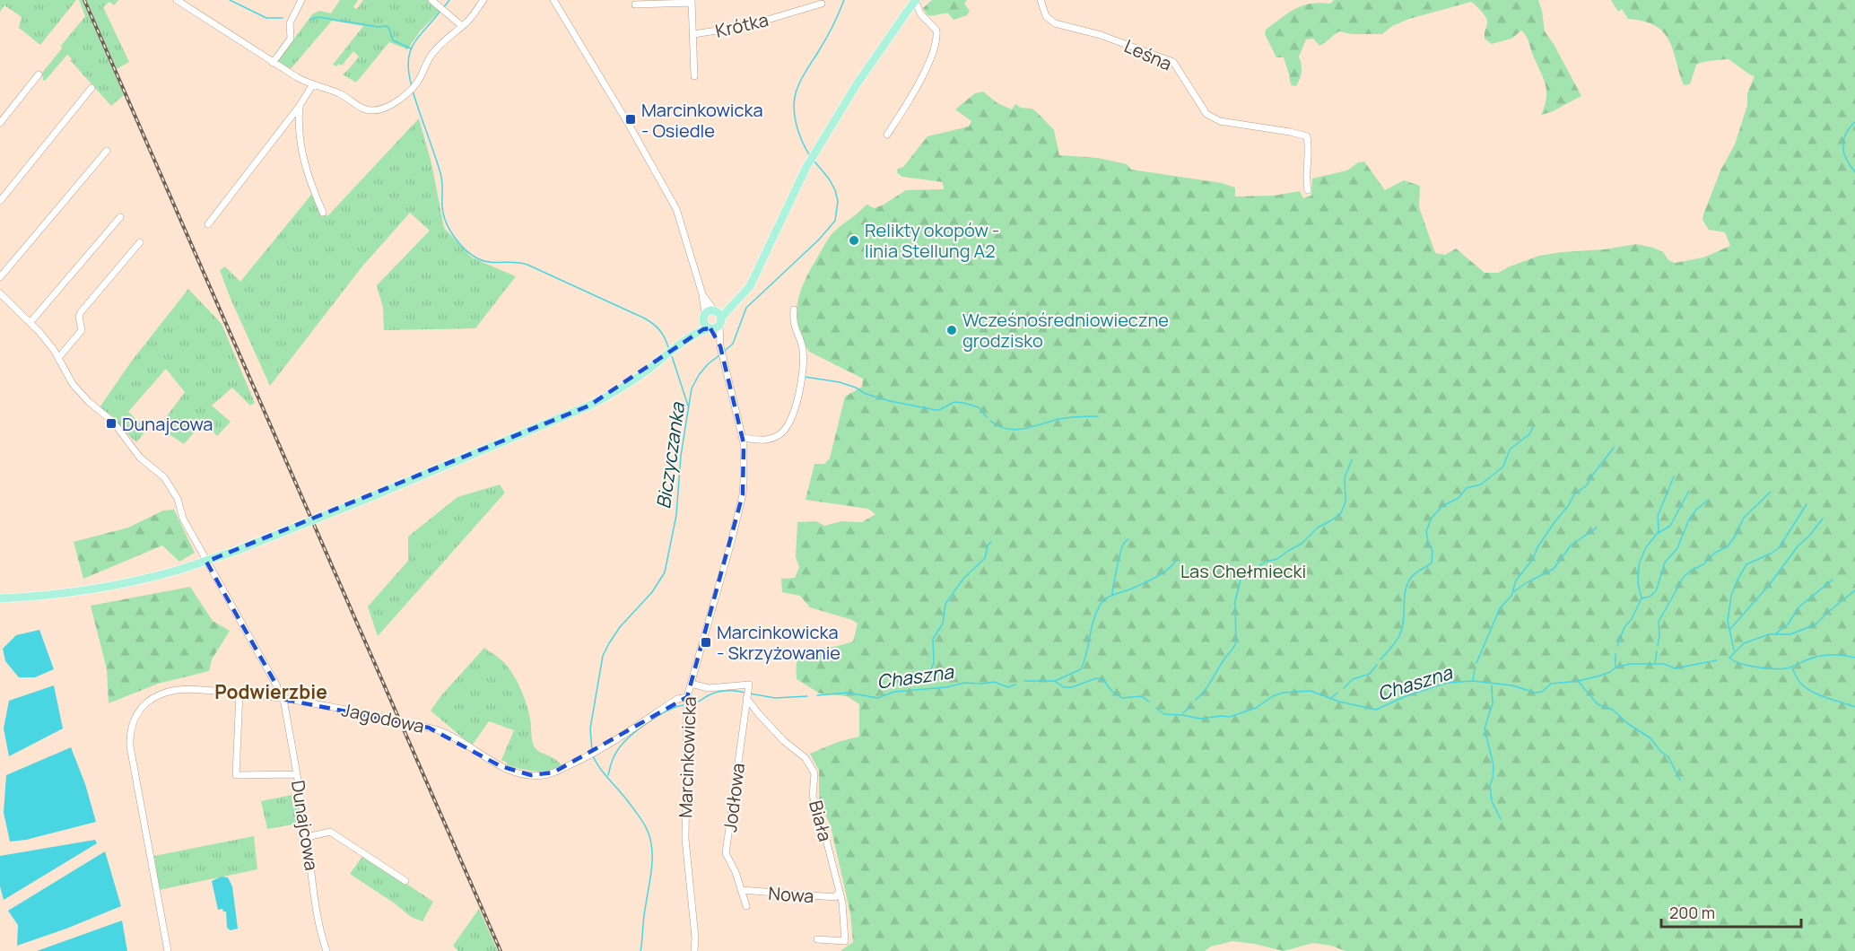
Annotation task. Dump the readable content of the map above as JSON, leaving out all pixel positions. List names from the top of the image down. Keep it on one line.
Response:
{"streets":{"street":["Krótka","Leśna","Jagodowa","Marcinkowicka","Jodłowa","Biała","Dunajcowa","Nowa"]},"crossings":[["Jagodowa","Marcinkowicka"],["Jagodowa","Dunajcowa"],["Jodłowa","Biała"],["Jodłowa","Nowa"],["Biała","Nowa"]],"districts":["Podwierzbie"],"water":["Biczyczanka","Chaszna"],"parks":["Las Chełmiecki"],"places":{"transit":["Marcinkowicka - Osiedle","Dunajcowa","Marcinkowicka - Skrzyżowanie"],"other":["Relikty okopów - linia Stellung A2","Wcześnośredniowieczne grodzisko"]},"scale_bar":"200 m"}
